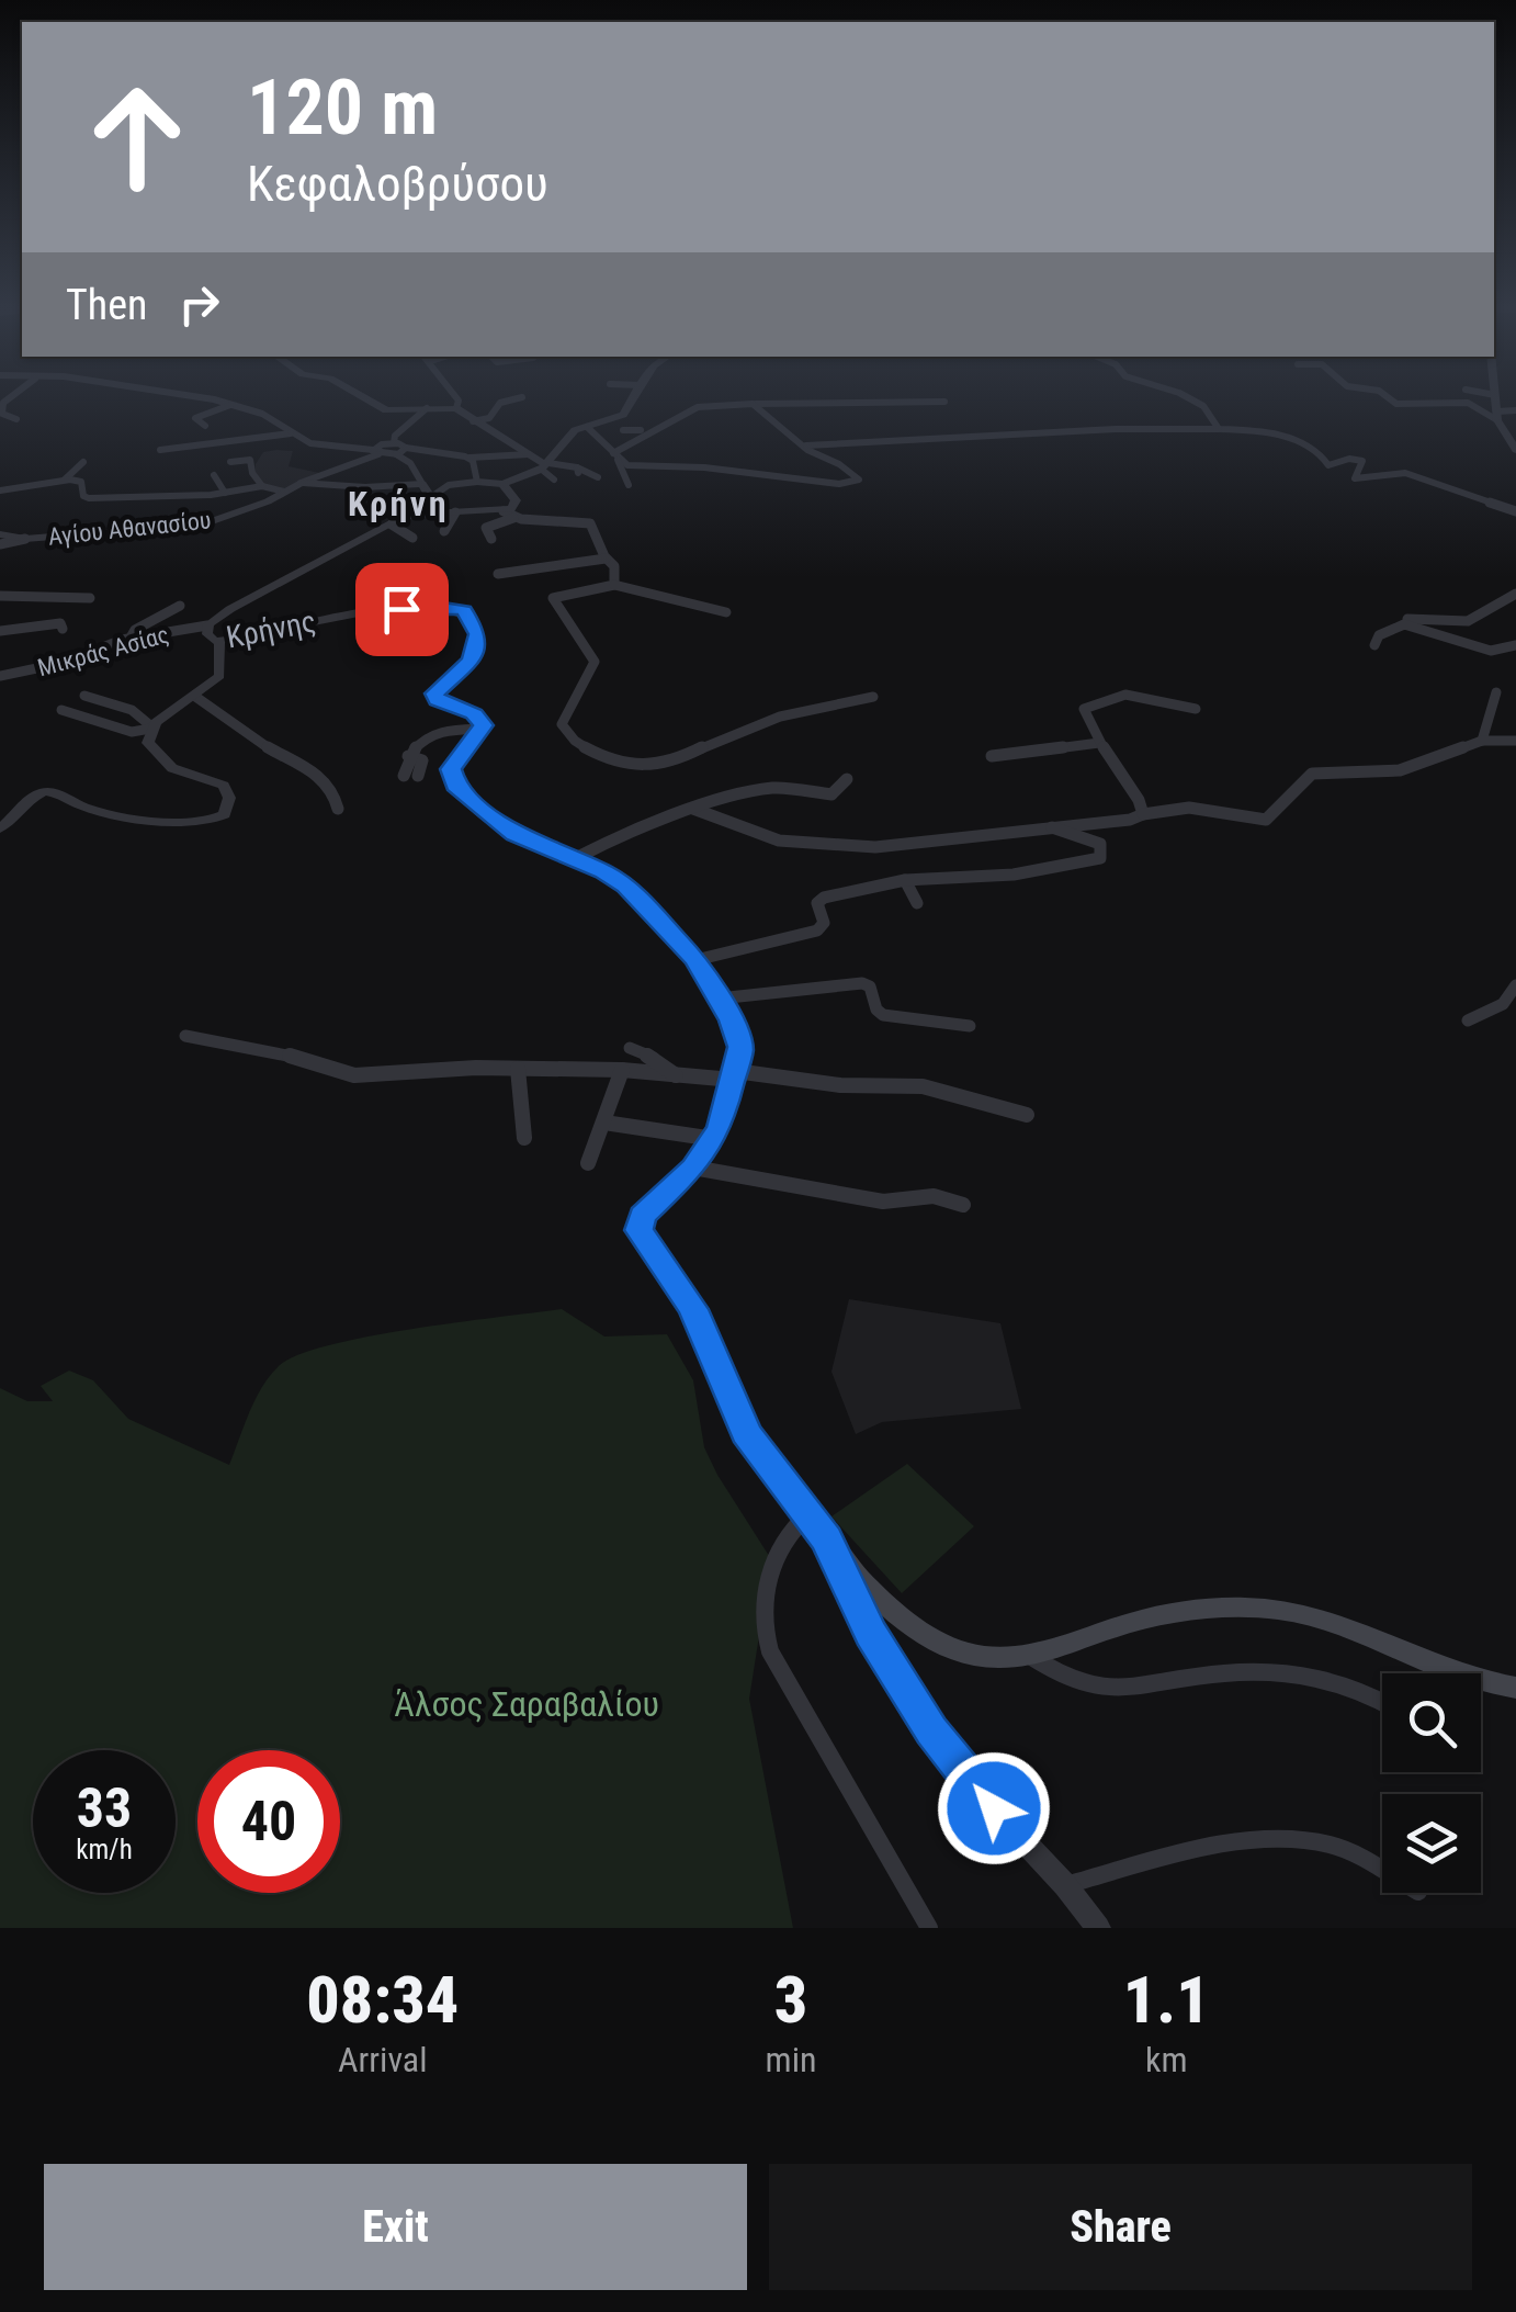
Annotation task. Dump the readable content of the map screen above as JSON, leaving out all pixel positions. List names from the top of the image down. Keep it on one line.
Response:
{"streets":{"street":["Αγίου Αθανασίου","Κρήνης","Μικράς Ασίας"]},"crossings":[["Κρήνης","Μικράς Ασίας"]],"districts":["Κρήνη"],"parks":["Άλσος Σαραβαλίου"],"page":{"turn":["120 m","Κεφαλοβρύσου"],"then":"Then","speed":"33 km/h","limit":"40","eta":["08:34","Arrival","3","min","1.1","km"],"buttons":["Exit","Share"]}}
